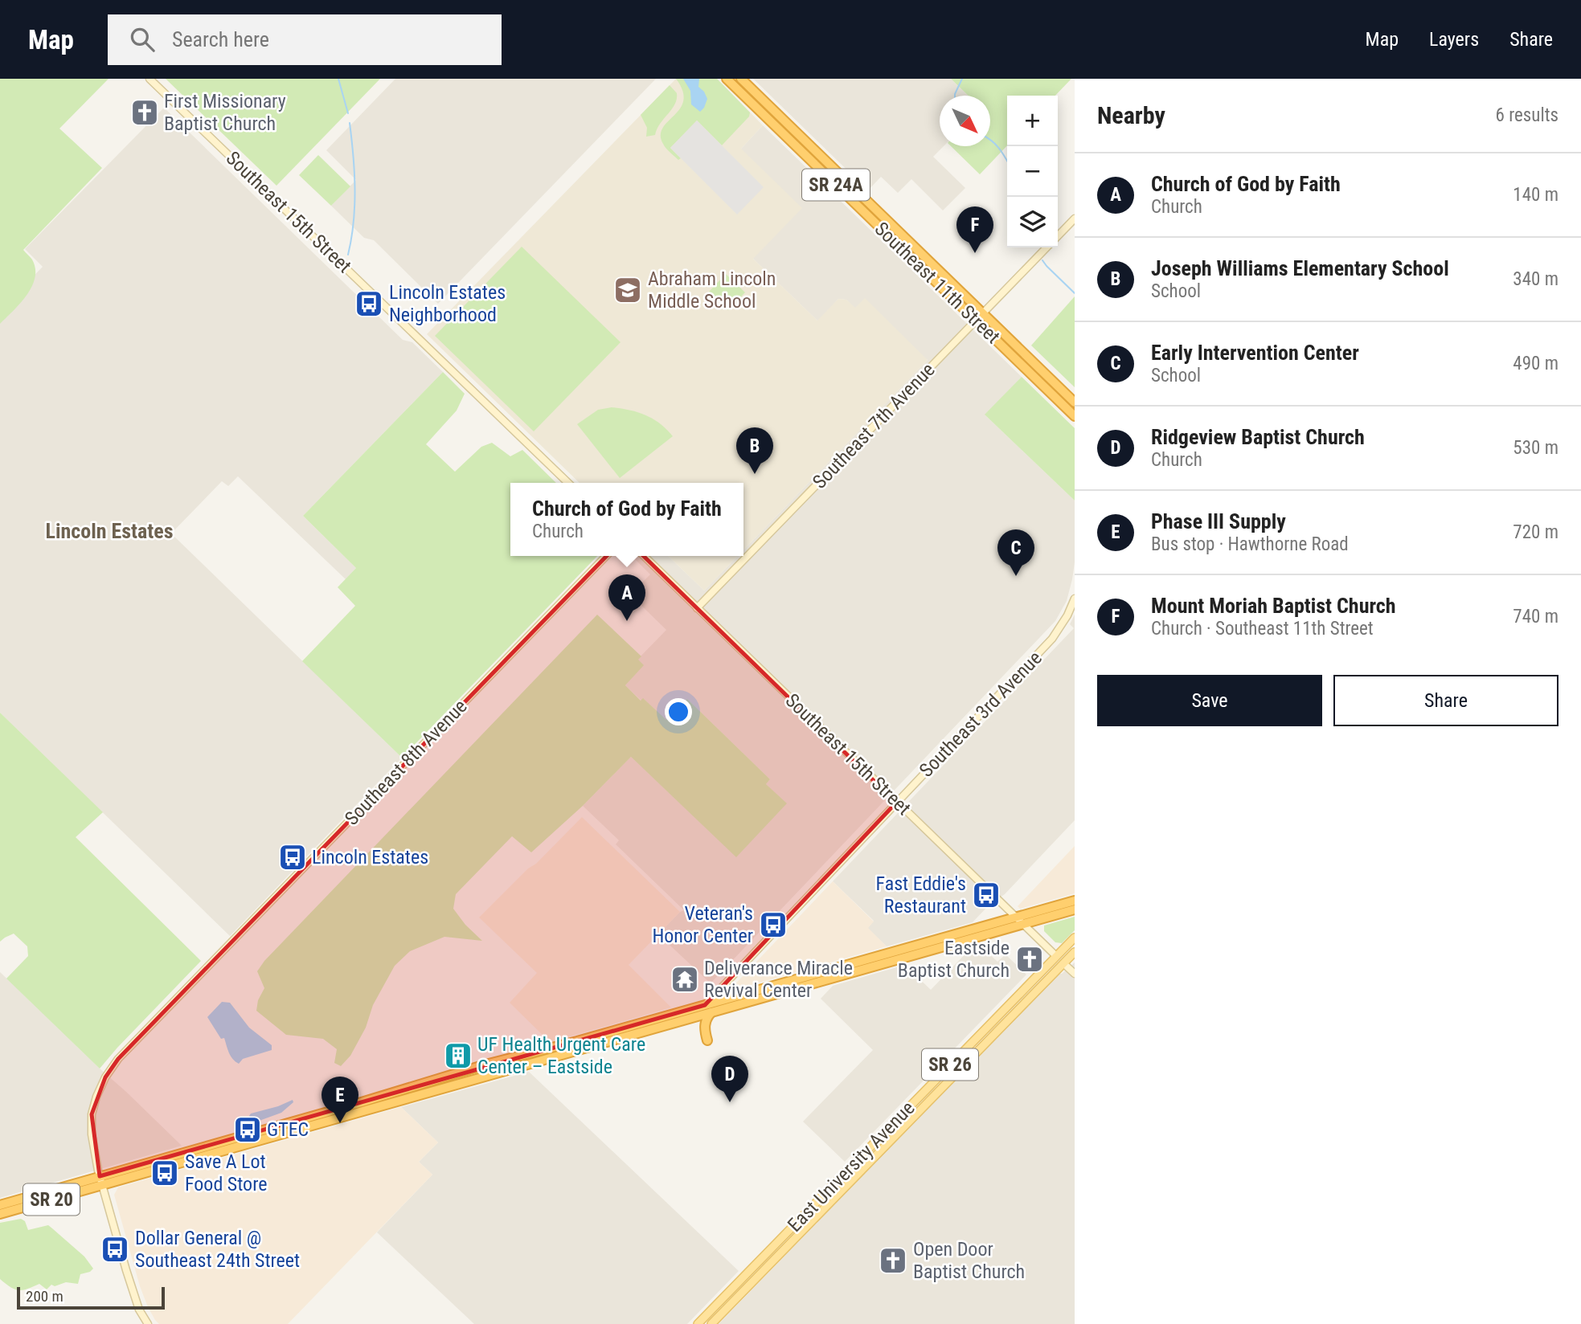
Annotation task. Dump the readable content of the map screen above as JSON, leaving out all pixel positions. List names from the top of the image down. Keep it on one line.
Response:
{"streets":{"highway":["SR 24A","Southeast 11th Street","SR 20"],"main road":["SR 26","East University Avenue"],"street":["Southeast 15th Street","Southeast 7th Avenue","Southeast 3rd Avenue","Southeast 8th Avenue"]},"crossings":[["Southeast 15th Street","Southeast 7th Avenue"],["Southeast 15th Street","Southeast 3rd Avenue"],["Southeast 15th Street","East University Avenue"],["Southeast 15th Street","SR 20"],["Southeast 11th Street","Southeast 7th Avenue"],["Southeast 3rd Avenue","SR 20"],["Southeast 8th Avenue","SR 20"]],"districts":["Lincoln Estates"],"places":{"church":["First Missionary Baptist Church","Eastside Baptist Church","Open Door Baptist Church"],"school or university":["Abraham Lincoln Middle School"],"bus stop":["Lincoln Estates Neighborhood","Lincoln Estates","Fast Eddie's Restaurant","Veteran's Honor Center","GTEC","Save A Lot Food Store","Dollar General @ Southeast 24th Street"],"temple":["Deliverance Miracle Revival Center"],"building":["UF Health Urgent Care Center – Eastside"]},"scale_bar":"200 m","north":"bottom right","page":{"header":"Map","search":"Search here","nav":["Map","Layers","Share"],"heading":["Nearby","6 results"],"map_buttons":["+","−"],"list":[{"mark":"A","name":"Church of God by Faith","note":"Church","value":"140 m"},{"mark":"B","name":"Joseph Williams Elementary School","note":"School","value":"340 m"},{"mark":"C","name":"Early Intervention Center","note":"School","value":"490 m"},{"mark":"D","name":"Ridgeview Baptist Church","note":"Church","value":"530 m"},{"mark":"E","name":"Phase III Supply","note":"Bus stop · Hawthorne Road","value":"720 m"},{"mark":"F","name":"Mount Moriah Baptist Church","note":"Church · Southeast 11th Street","value":"740 m"}],"pins":["F","B","C","A","D","E"],"popup":["Church of God by Faith","Church"],"buttons":["Save","Share"],"scale":"200 m"}}
